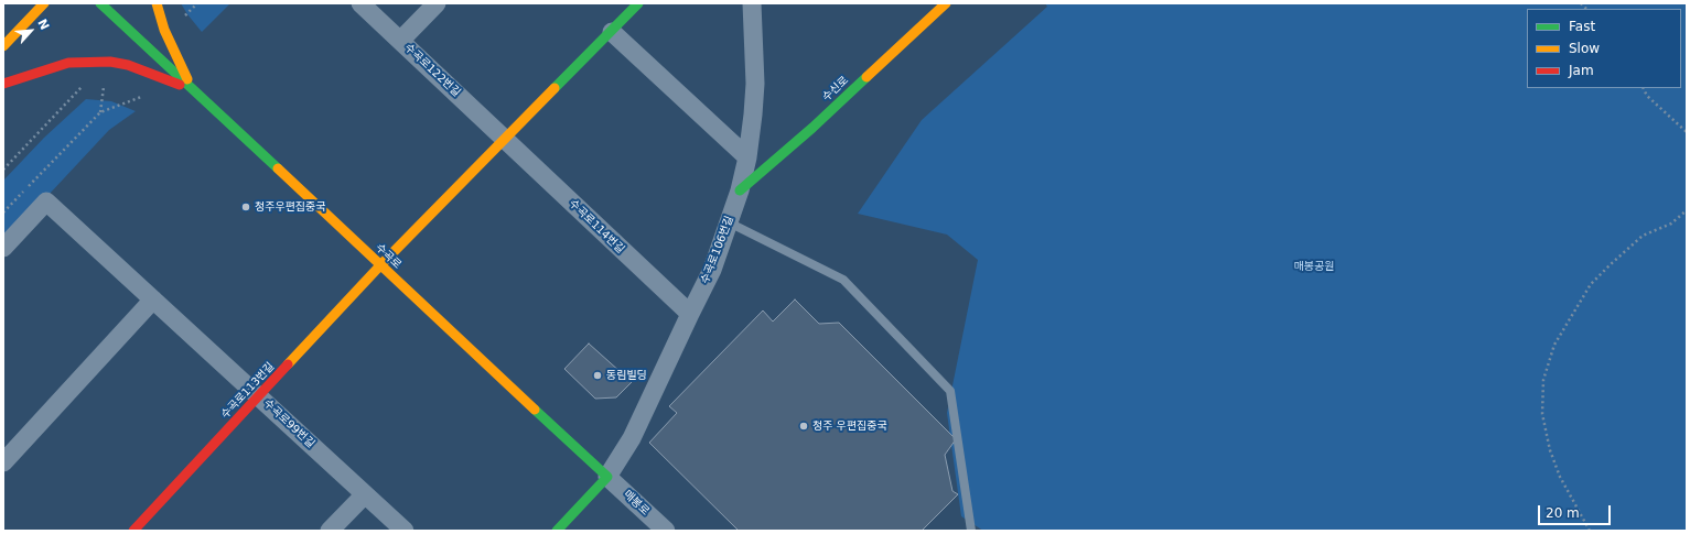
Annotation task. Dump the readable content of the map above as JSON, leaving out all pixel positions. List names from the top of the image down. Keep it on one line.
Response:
{"streets":{"street":["수곡로122번길","수신로","수곡로114번길","수곡로106번길","수곡로","수곡로113번길","수곡로99번길","매봉로"]},"crossings":[["수곡로122번길","수곡로114번길"],["수신로","수곡로106번길"],["수곡로114번길","수곡로106번길"],["수곡로106번길","수곡로"],["수곡로106번길","매봉로"],["수곡로","수곡로113번길"],["수곡로","매봉로"],["수곡로113번길","수곡로99번길"]],"parks":["매봉공원"],"places":["청주우편집중국","동림빌딩","청주 우편집중국"],"legend":["Fast","Slow","Jam"],"scale_bar":"20 m","north":"top right"}
